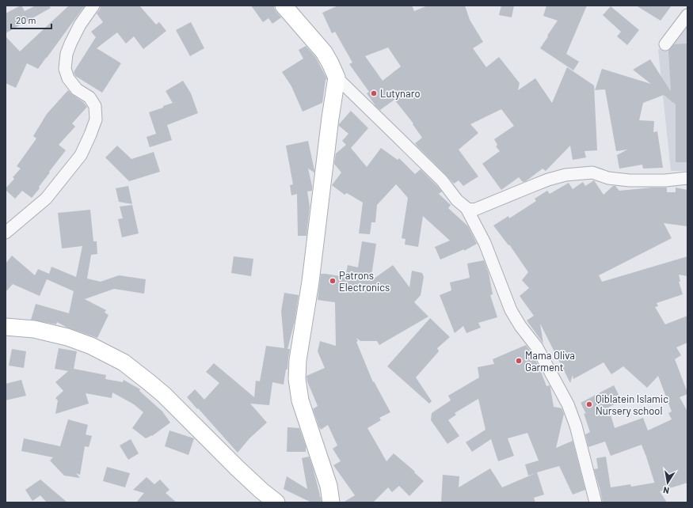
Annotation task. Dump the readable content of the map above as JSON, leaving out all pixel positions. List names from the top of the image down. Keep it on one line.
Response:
{"places":["Lutynaro","Patrons Electronics","Mama Oliva Garment","Qiblatein Islamic Nursery school"],"scale_bar":"20 m","north":"bottom"}
